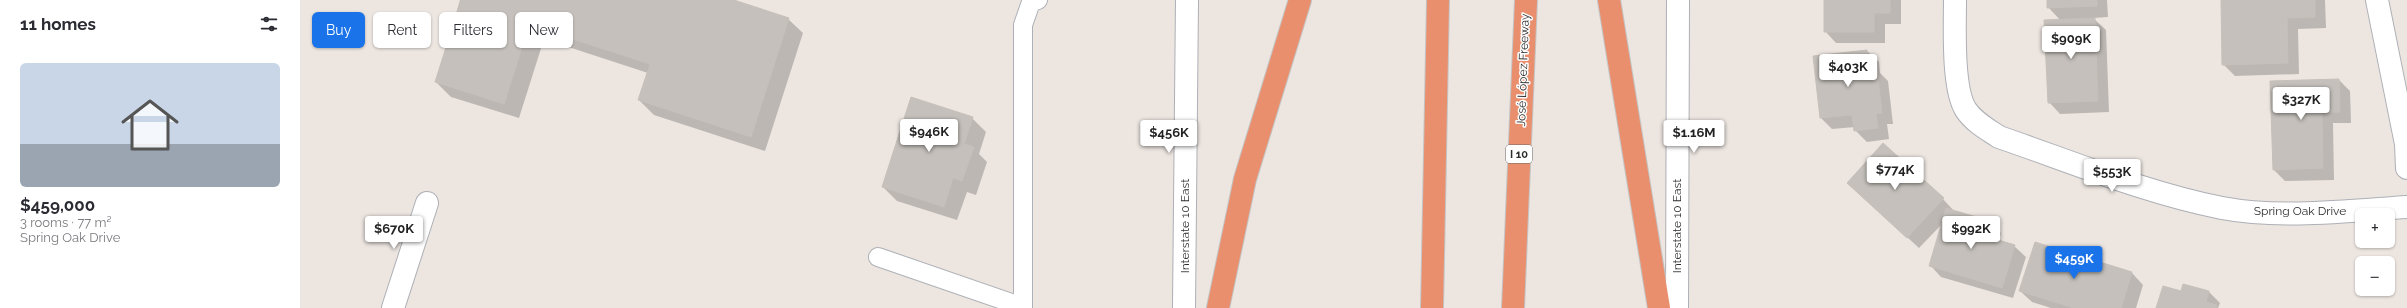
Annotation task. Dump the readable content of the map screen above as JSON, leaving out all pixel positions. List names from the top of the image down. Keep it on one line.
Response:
{"streets":{"highway":["José López Freeway","I 10"],"street":["Spring Oak Drive","Interstate 10 East"]},"page":{"heading":"11 homes","chip":["Buy","Rent","Filters","New"],"price":["$909K","$403K","$327K","$946K","$456K","$1.16M","$774K","$553K","$670K","$992K","$459K"],"list":[{"name":"$459,000","note":"3 rooms · 77 m² · Spring Oak Drive"}],"map_buttons":["+","−"]}}
